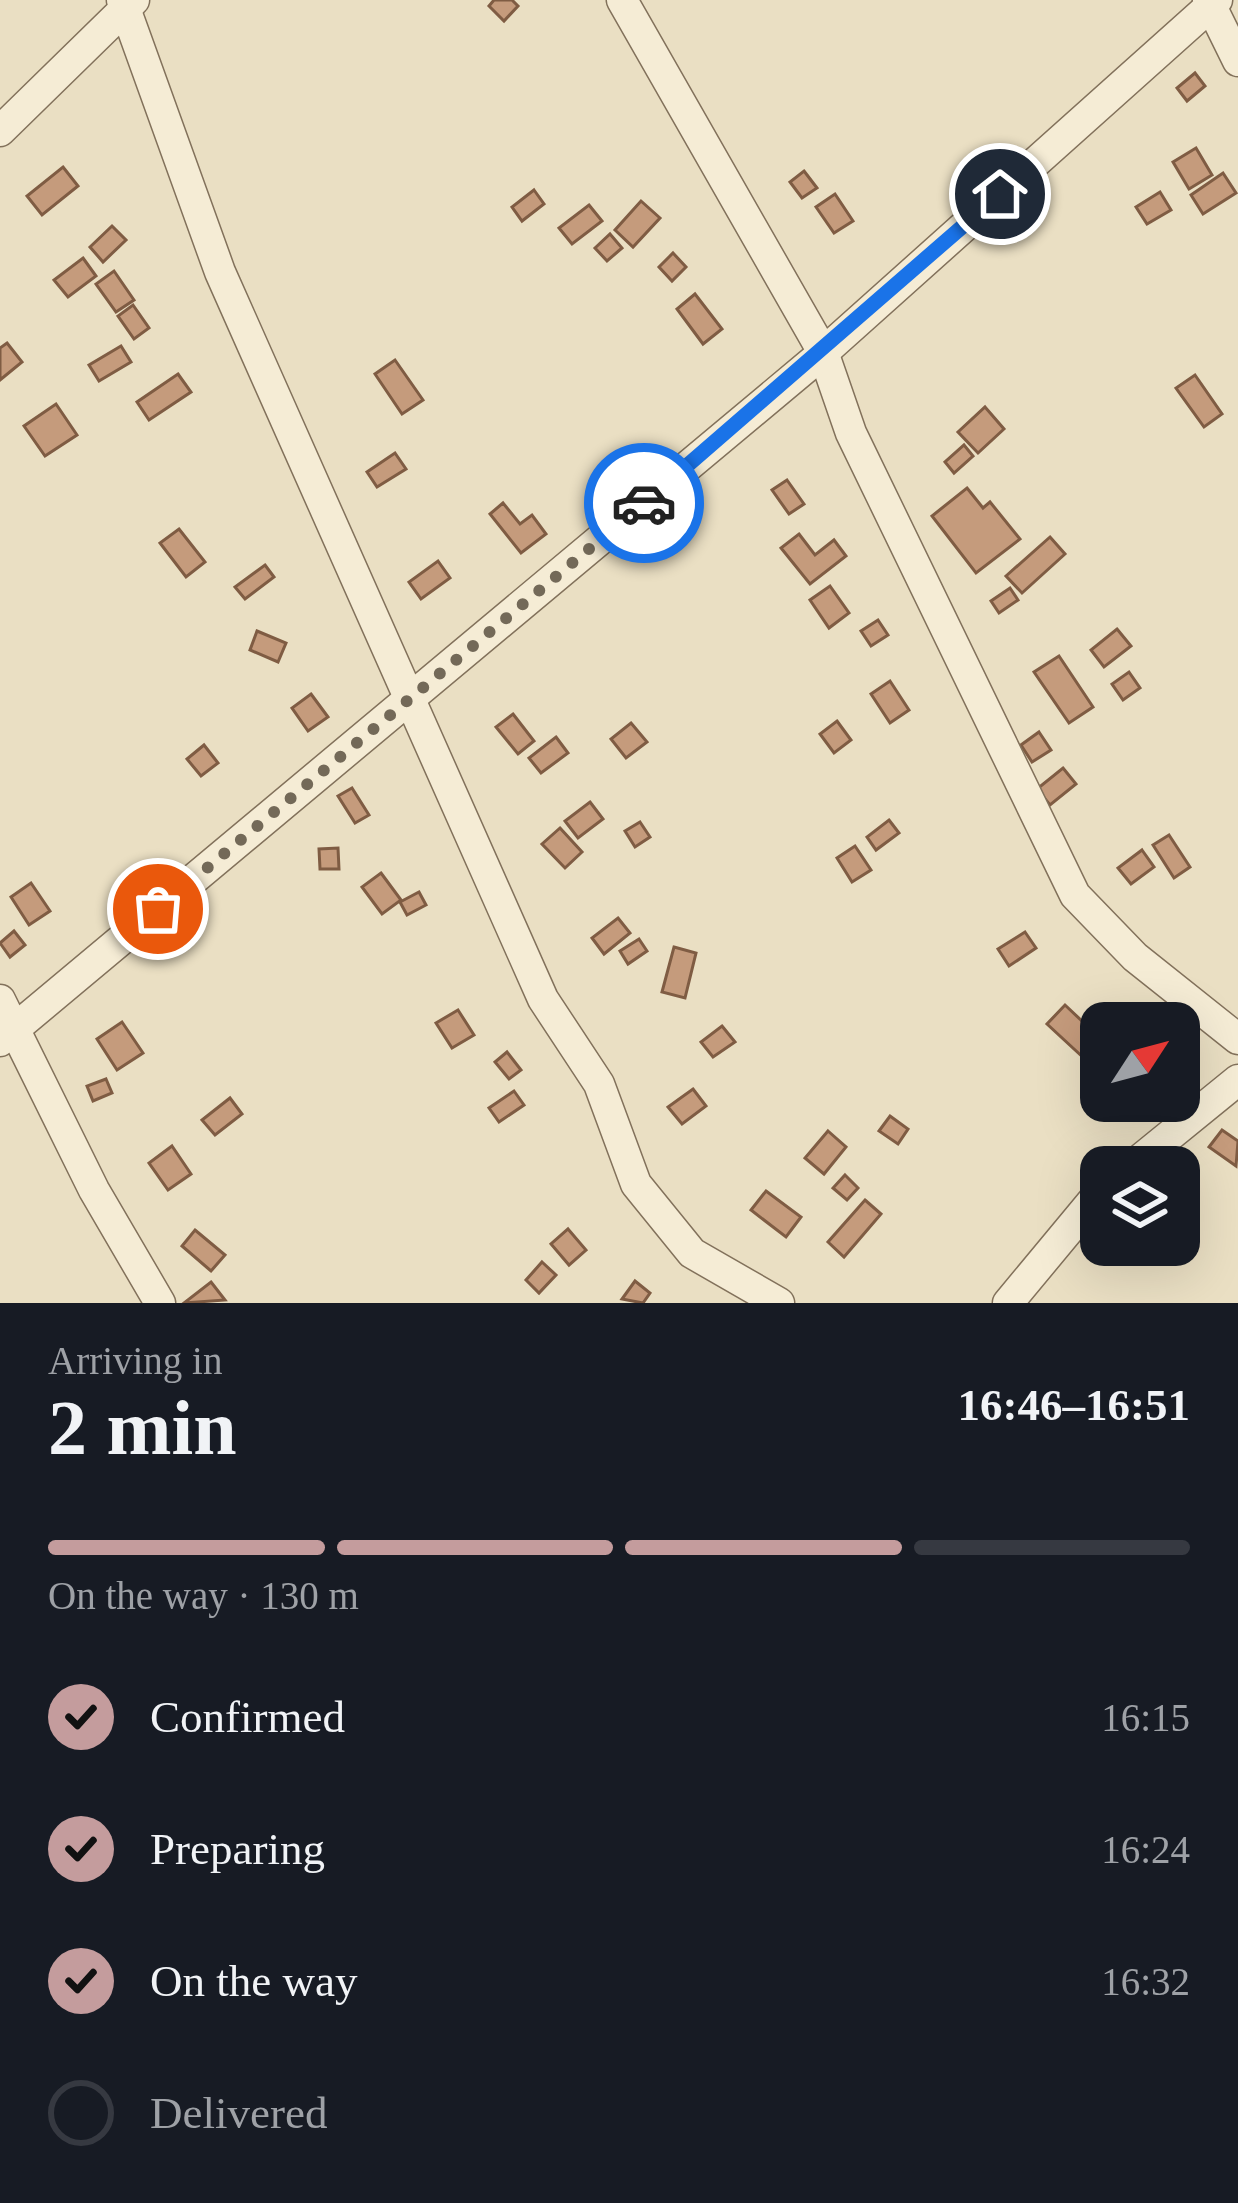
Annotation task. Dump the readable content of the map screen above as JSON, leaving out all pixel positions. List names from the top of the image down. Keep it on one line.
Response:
{"north":"top right","page":{"heading":["2 min","Arriving in","16:46–16:51"],"bar":"On the way · 130 m","list":[["Confirmed","16:15"],["Preparing","16:24"],["On the way","16:32"],"Delivered"]}}
